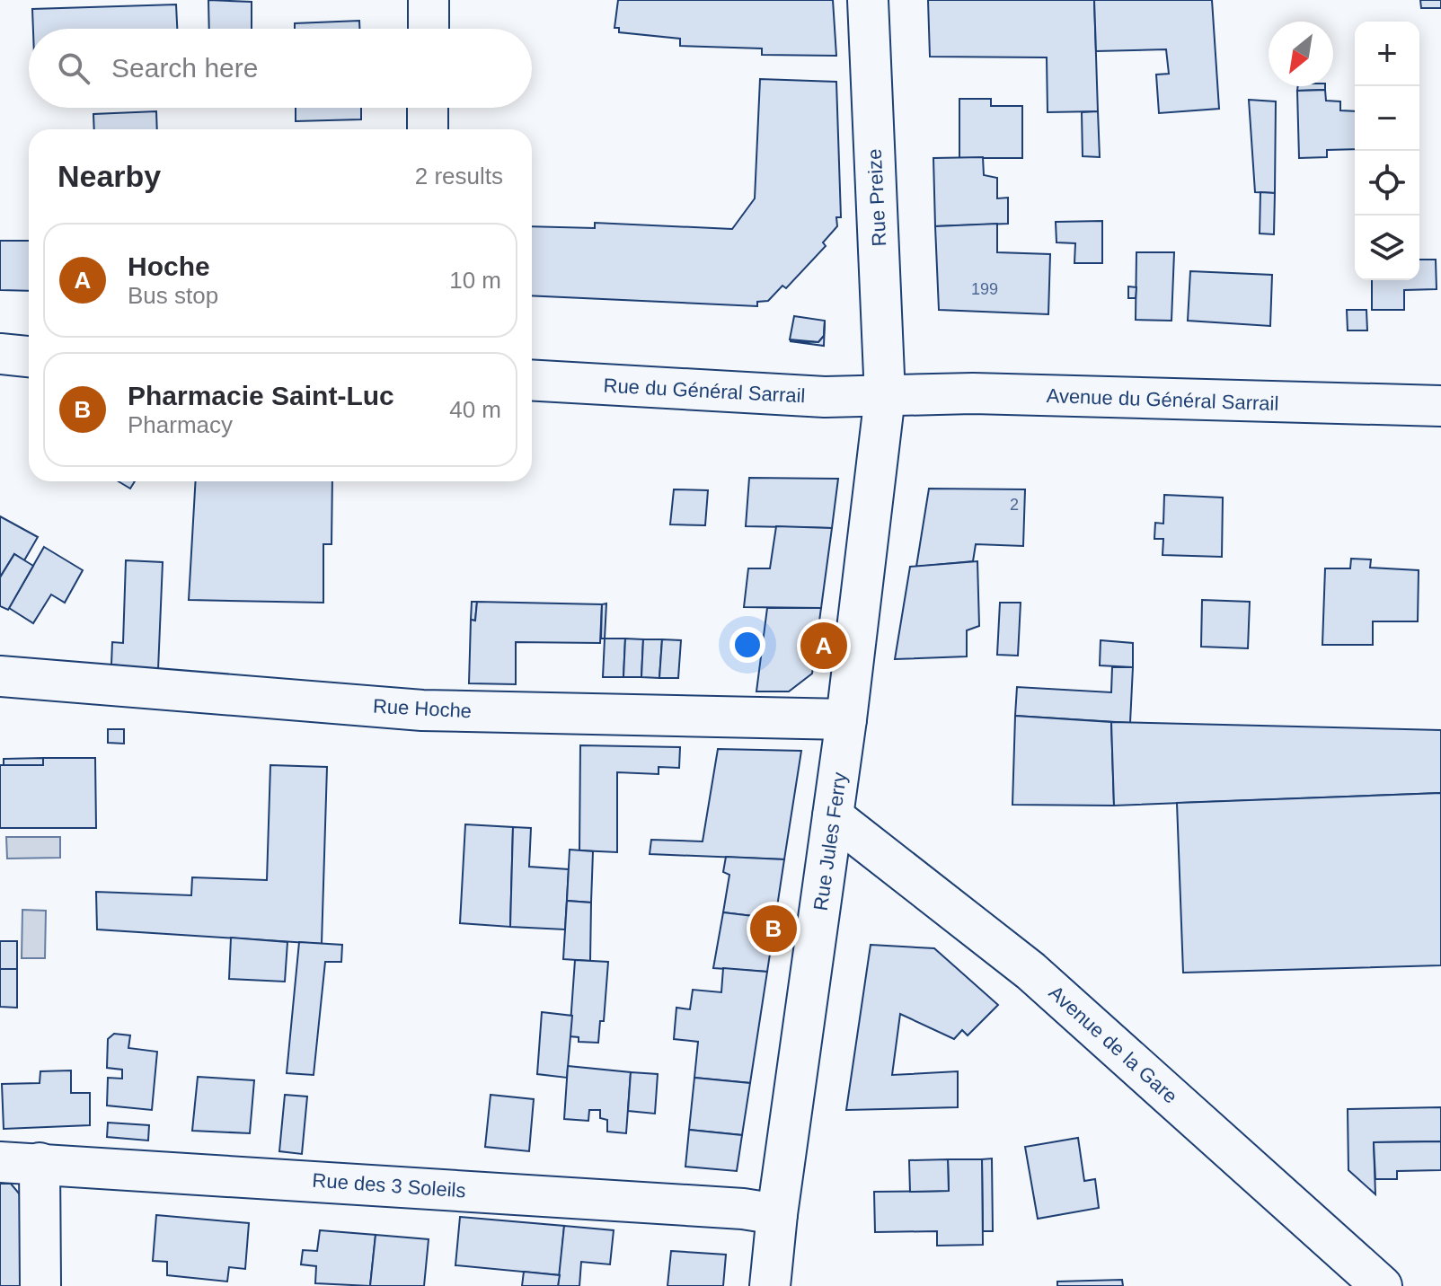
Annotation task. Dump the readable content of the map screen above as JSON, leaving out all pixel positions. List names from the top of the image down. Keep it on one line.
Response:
{"streets":{"street":["Rue Preize","Rue du Général Sarrail","Avenue du Général Sarrail","Rue Hoche","Rue Jules Ferry","Avenue de la Gare","Rue des 3 Soleils"]},"crossings":[["Rue Preize","Rue du Général Sarrail"],["Rue Preize","Avenue du Général Sarrail"],["Rue Preize","Rue Jules Ferry"],["Rue du Général Sarrail","Avenue du Général Sarrail"],["Rue du Général Sarrail","Rue Jules Ferry"],["Avenue du Général Sarrail","Rue Jules Ferry"],["Rue Hoche","Rue Jules Ferry"],["Rue Jules Ferry","Avenue de la Gare"],["Rue Jules Ferry","Rue des 3 Soleils"]],"house_numbers":["199","2"],"north":"bottom left","page":{"map_buttons":["+","−"],"search":"Search here","heading":["Nearby","2 results"],"list":[{"mark":"A","name":"Hoche","note":"Bus stop","value":"10 m"},{"mark":"B","name":"Pharmacie Saint-Luc","note":"Pharmacy","value":"40 m"}],"pins":["A","B"]}}
